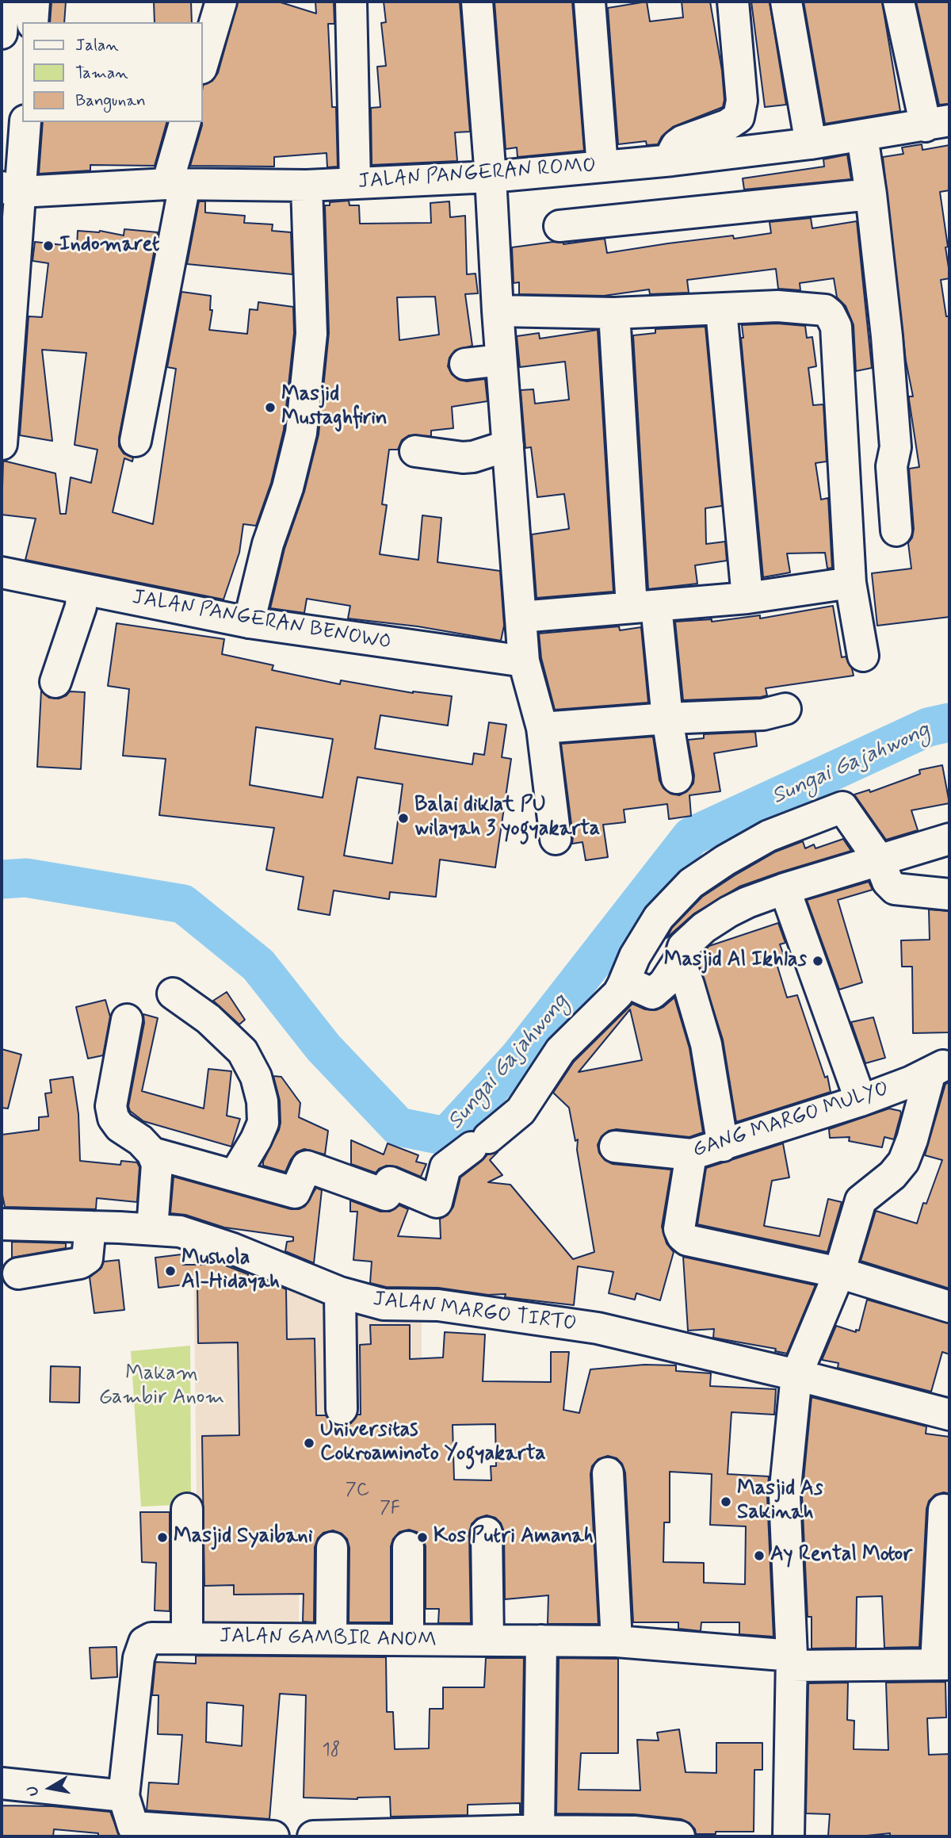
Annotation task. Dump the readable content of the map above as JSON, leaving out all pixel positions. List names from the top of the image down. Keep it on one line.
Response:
{"streets":{"street":["JALAN PANGERAN ROMO","JALAN PANGERAN BENOWO","GANG MARGO MULYO","JALAN MARGO TIRTO","JALAN GAMBIR ANOM"]},"water":["Sungai Gajahwong"],"parks":["Makam Gambir Anom"],"places":["Indomaret","Masjid Mustaghfirin","Balai diklat PU wilayah 3 yogyakarta","Masjid Al Ikhlas","Mushola Al-Hidayah","Universitas Cokroaminoto Yogyakarta","Masjid As Sakinah","Masjid Syaibani","Kos Putri Amanah","Ay Rental Motor"],"house_numbers":["7C","7F","18"],"legend":["Jalan","Taman","Bangunan"],"north":"left"}
